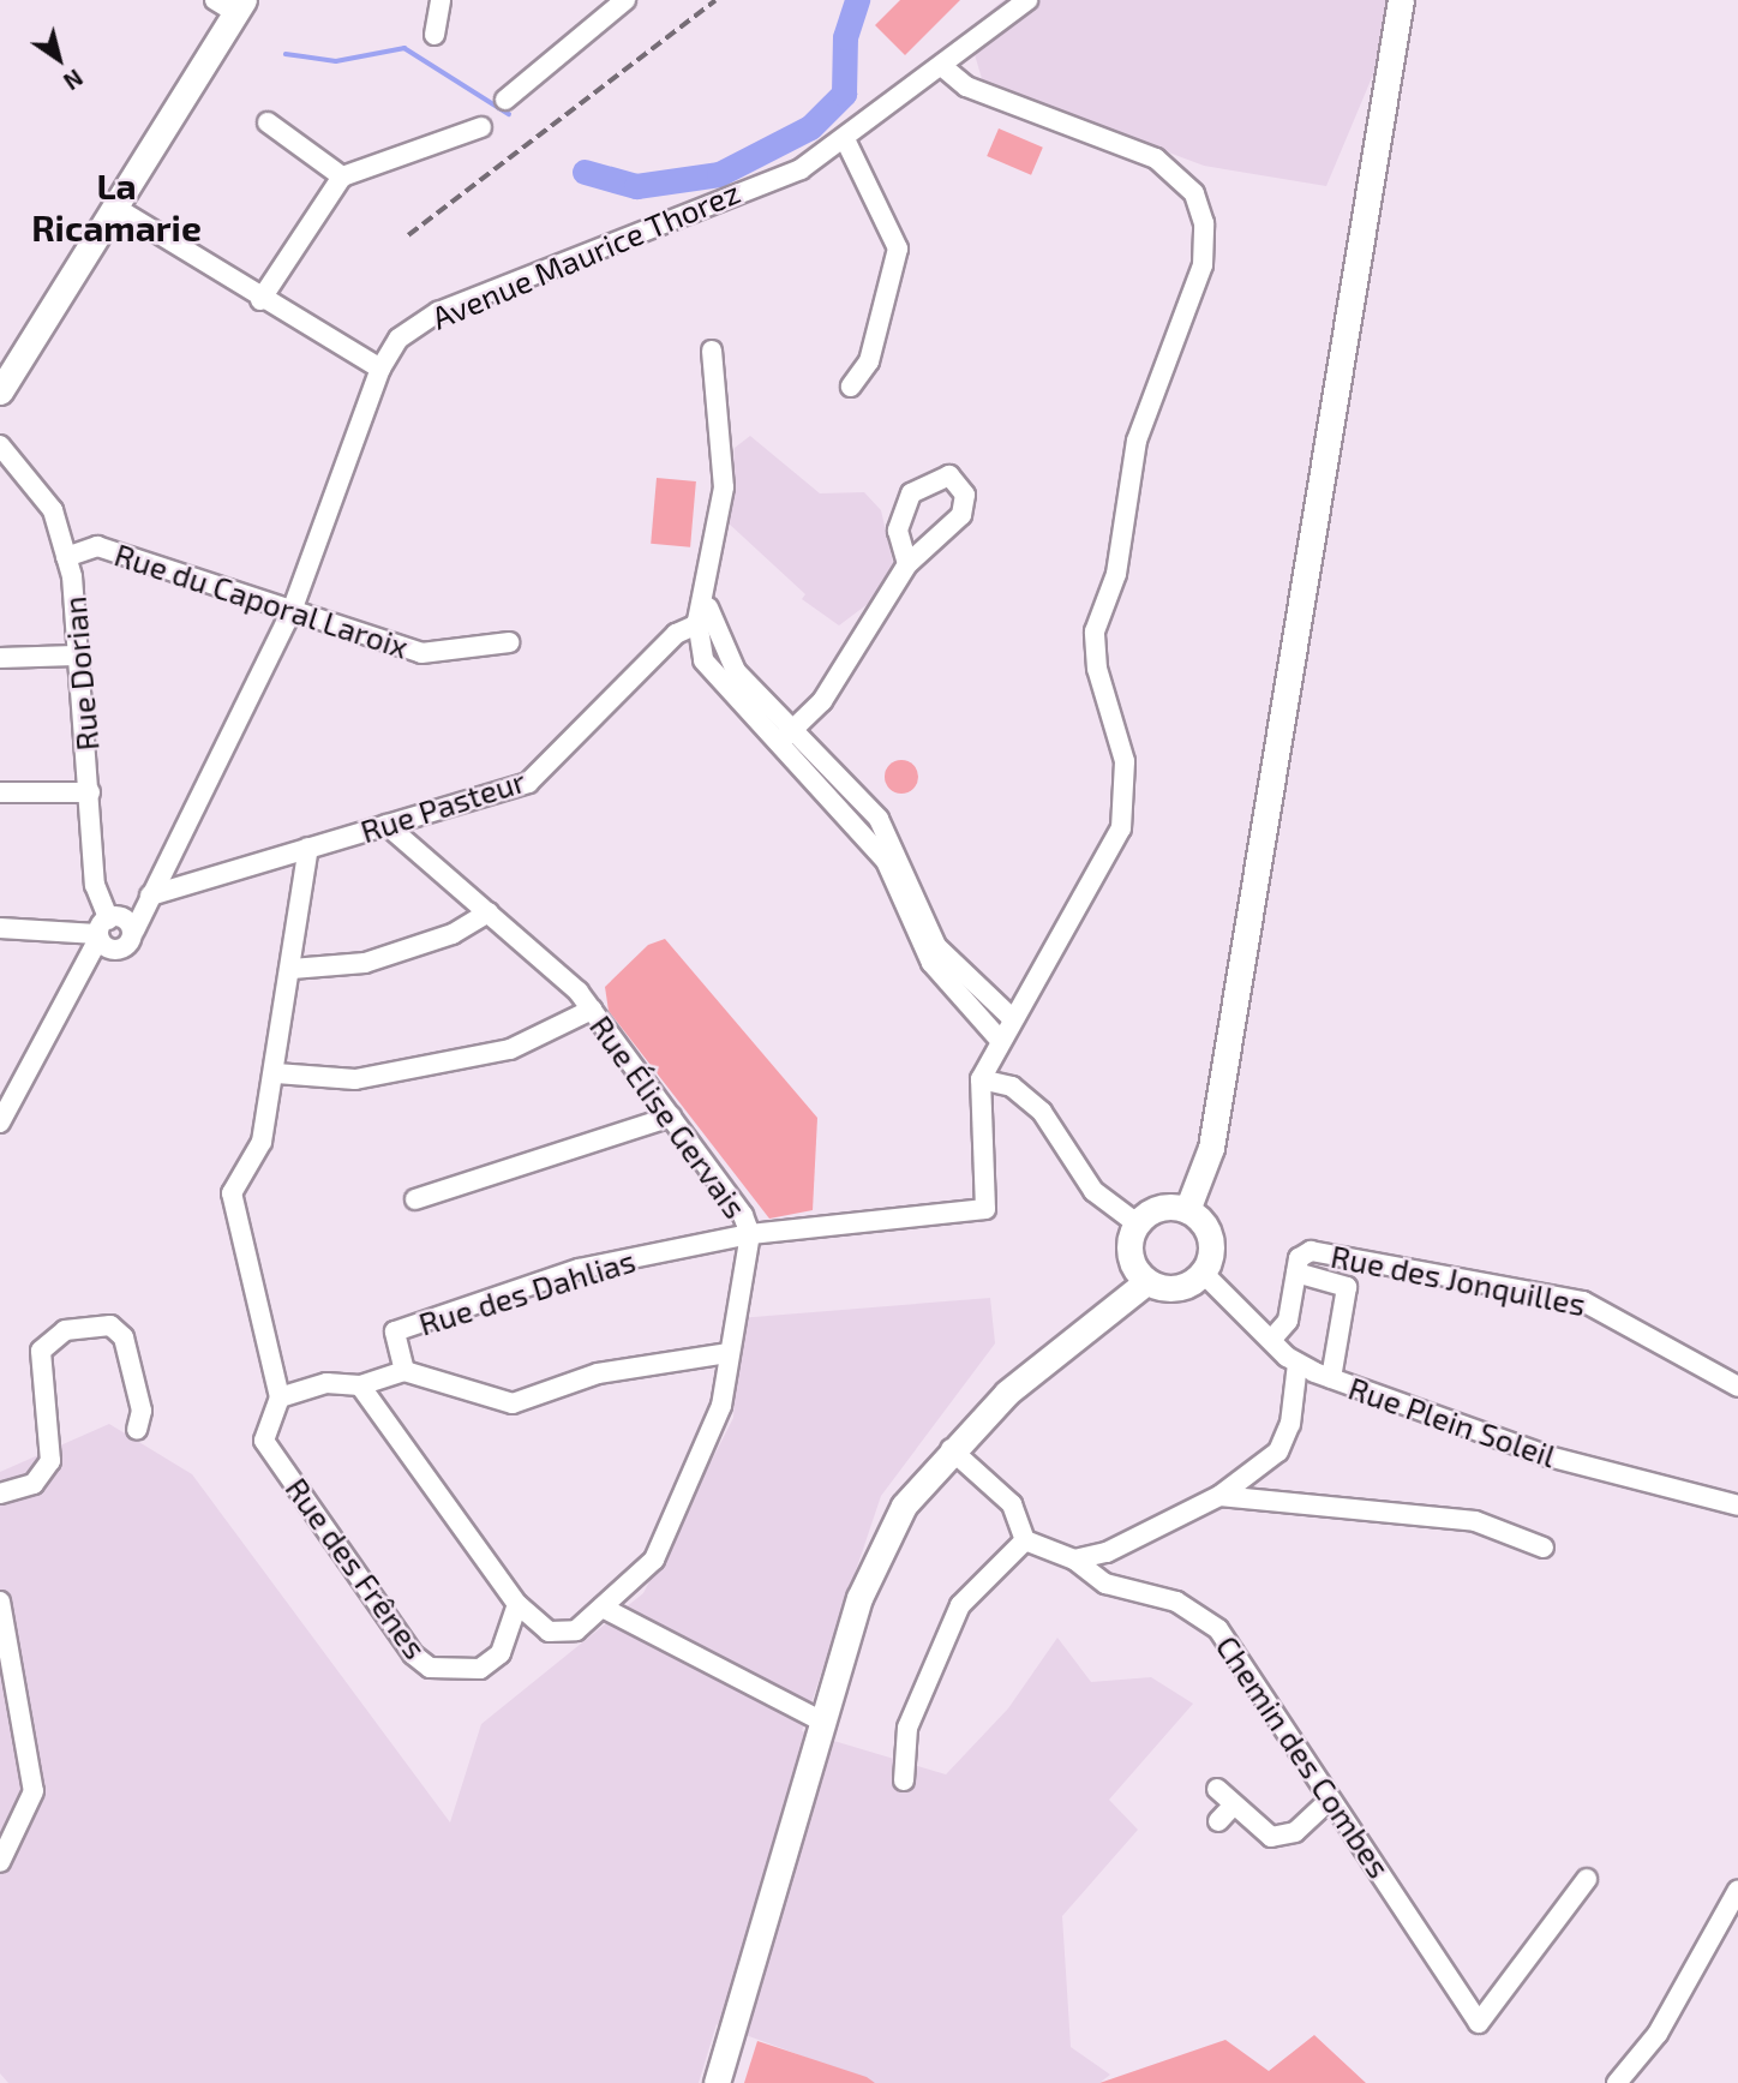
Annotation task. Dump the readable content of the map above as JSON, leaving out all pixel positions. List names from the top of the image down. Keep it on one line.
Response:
{"streets":{"street":["Avenue Maurice Thorez","Rue du Caporal Laroix","Rue Dorian","Rue Pasteur","Rue Élise Gervais","Rue des Jonquilles","Rue des Dahlias","Rue Plein Soleil","Rue des Frênes","Chemin des Combes"]},"crossings":[["Avenue Maurice Thorez","Rue du Caporal Laroix"],["Avenue Maurice Thorez","Rue Dorian"],["Avenue Maurice Thorez","Rue Pasteur"],["Rue du Caporal Laroix","Rue Dorian"],["Rue Pasteur","Rue Élise Gervais"],["Rue Élise Gervais","Rue des Dahlias"],["Rue Élise Gervais","Rue des Frênes"],["Rue des Jonquilles","Rue Plein Soleil"]],"districts":["La Ricamarie"],"north":"bottom right"}
